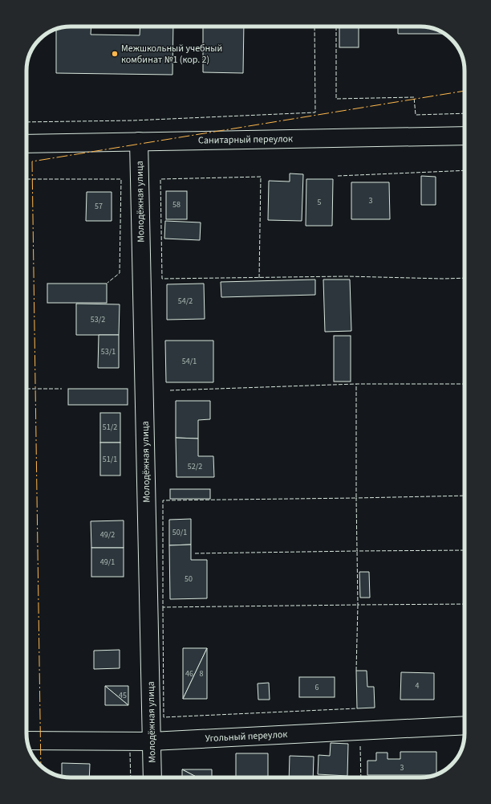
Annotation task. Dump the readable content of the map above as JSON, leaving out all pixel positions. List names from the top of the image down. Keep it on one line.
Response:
{"streets":{"street":["Санитарный переулок","Молодёжная улица","Угольный переулок"]},"crossings":[["Санитарный переулок","Молодёжная улица"],["Молодёжная улица","Угольный переулок"]],"places":["Межшкольный учебный комбинат №1 (кор. 2)"],"house_numbers":["3","5","58","57","54/2","53/2","53/1","54/1","51/2","51/1","52/2","50/1","49/2","49/1","50","46","8","4","6","45","3"]}
